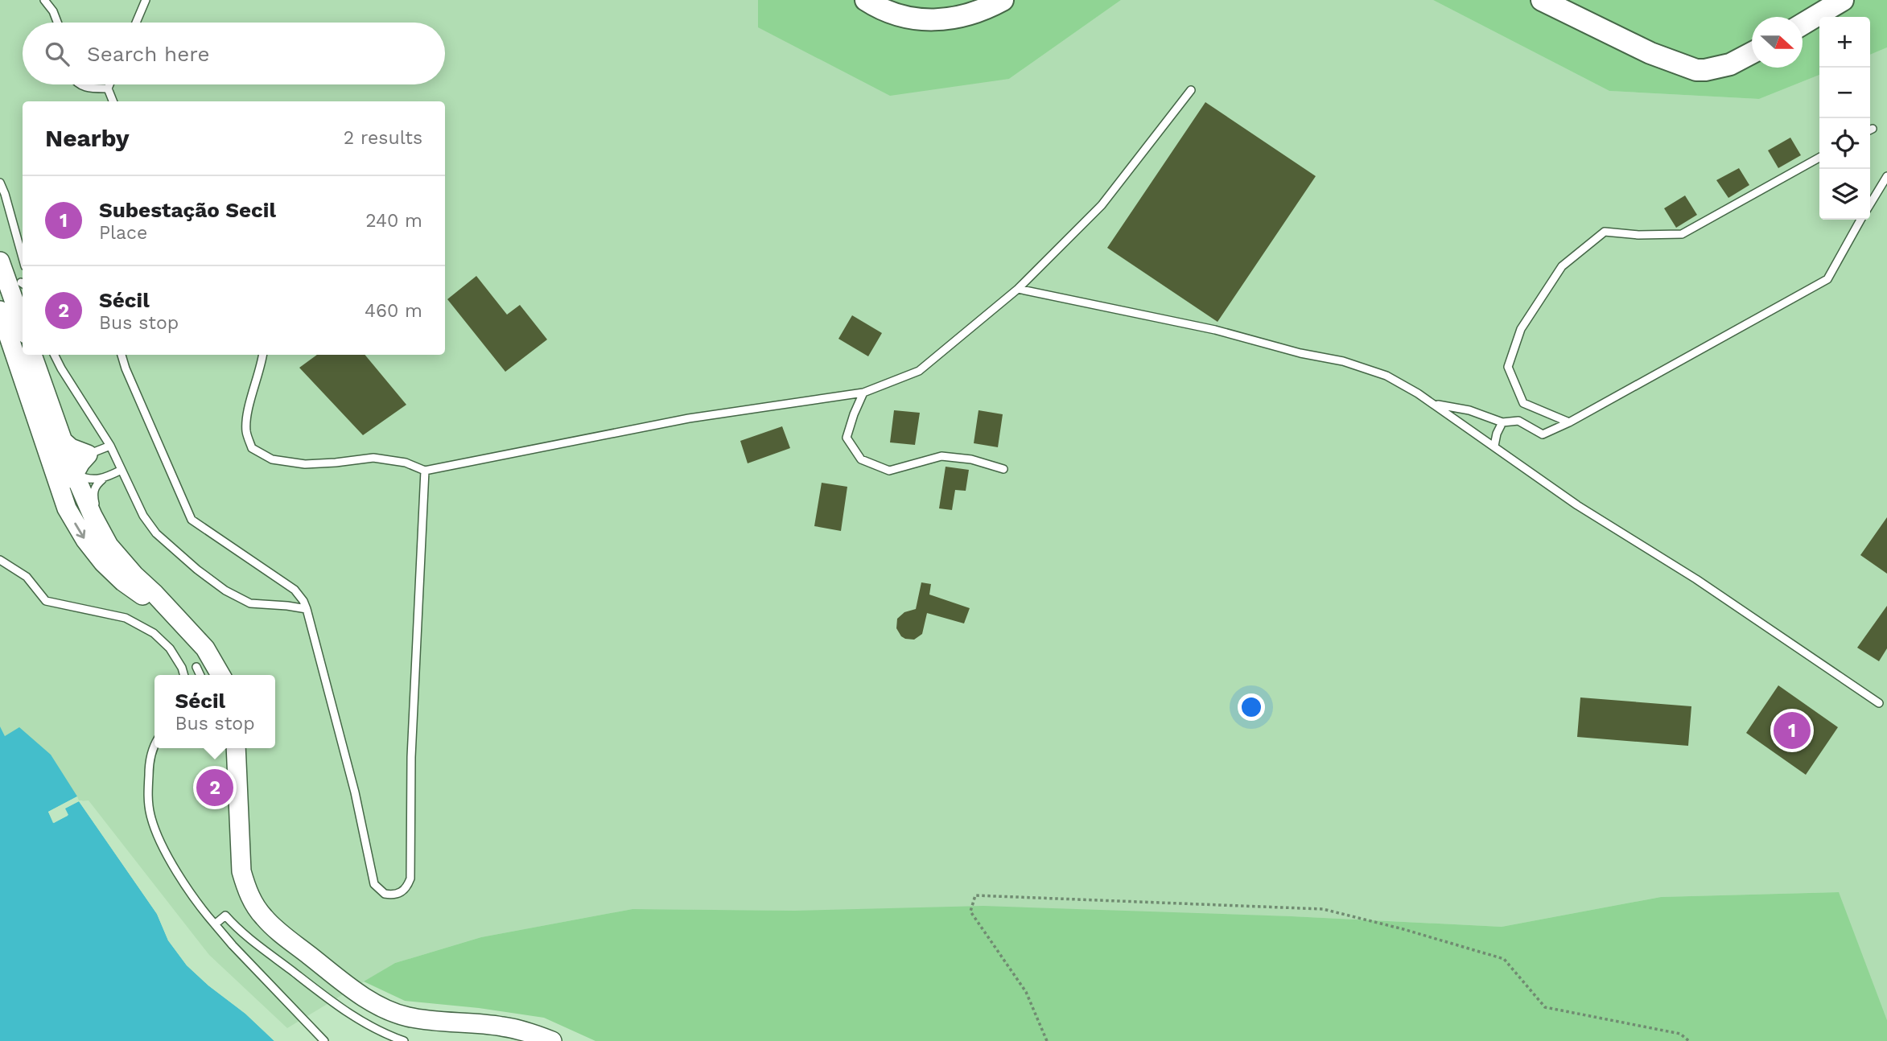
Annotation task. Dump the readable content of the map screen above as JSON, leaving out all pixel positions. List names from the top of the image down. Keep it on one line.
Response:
{"north":"right","page":{"map_buttons":["+","−"],"search":"Search here","heading":["Nearby","2 results"],"list":[{"mark":"1","name":"Subestação Secil","note":"Place","value":"240 m"},{"mark":"2","name":"Sécil","note":"Bus stop","value":"460 m"}],"popup":["Sécil","Bus stop"],"pins":["1","2"]}}
